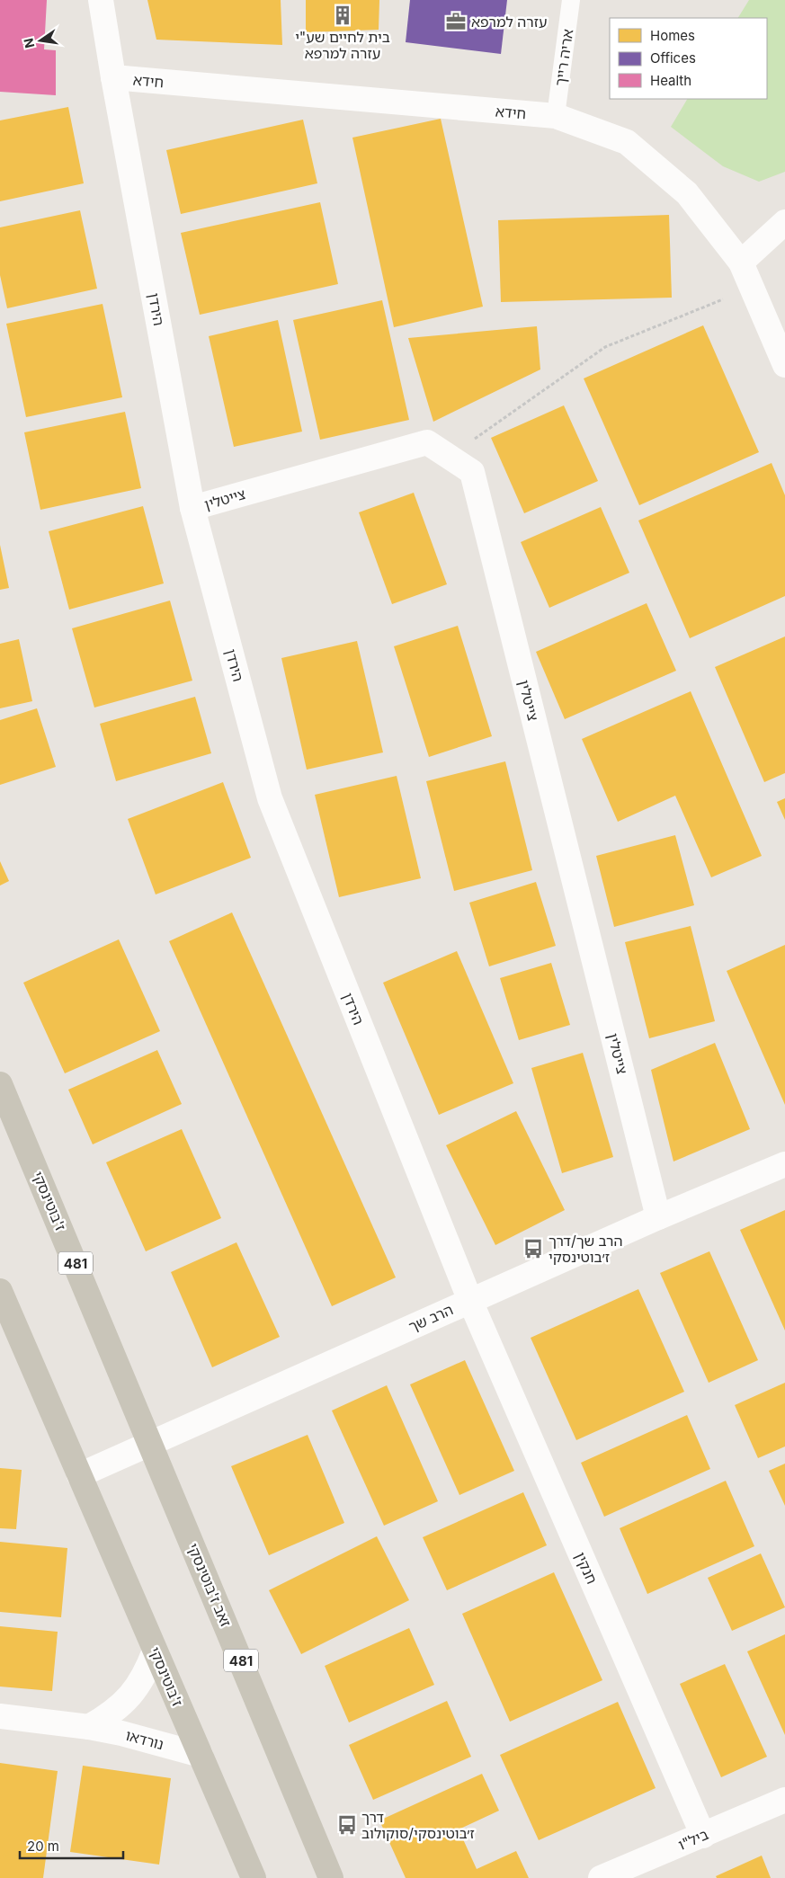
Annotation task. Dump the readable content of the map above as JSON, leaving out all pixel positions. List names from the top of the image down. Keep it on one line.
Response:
{"streets":{"main road":["ז'בוטינסקי","481","זאב ז'בוטינסקי"],"street":["חידא","הירדן","צייטלין","הרב שך","חנקין","נורדאו","ביל\"ו"],"lane":["אריה רייך"]},"crossings":[["אריה רייך","חידא"],["חידא","הירדן"],["הירדן","צייטלין"],["הירדן","הרב שך"],["הירדן","חנקין"],["צייטלין","הרב שך"],["ז'בוטינסקי","הרב שך"],["ז'בוטינסקי","זאב ז'בוטינסקי"],["ז'בוטינסקי","נורדאו"],["הרב שך","חנקין"],["הרב שך","זאב ז'בוטינסקי"],["חנקין","ביל\"ו"]],"places":{"building":["בית לחיים שע\"י עזרה למרפא"],"office":["עזרה למרפא"],"bus stop":["הרב שך/דרך ז׳בוטינסקי","דרך ז׳בוטינסקי/סוקולוב"]},"legend":["Homes","Offices","Health"],"scale_bar":"20 m","north":"left"}
